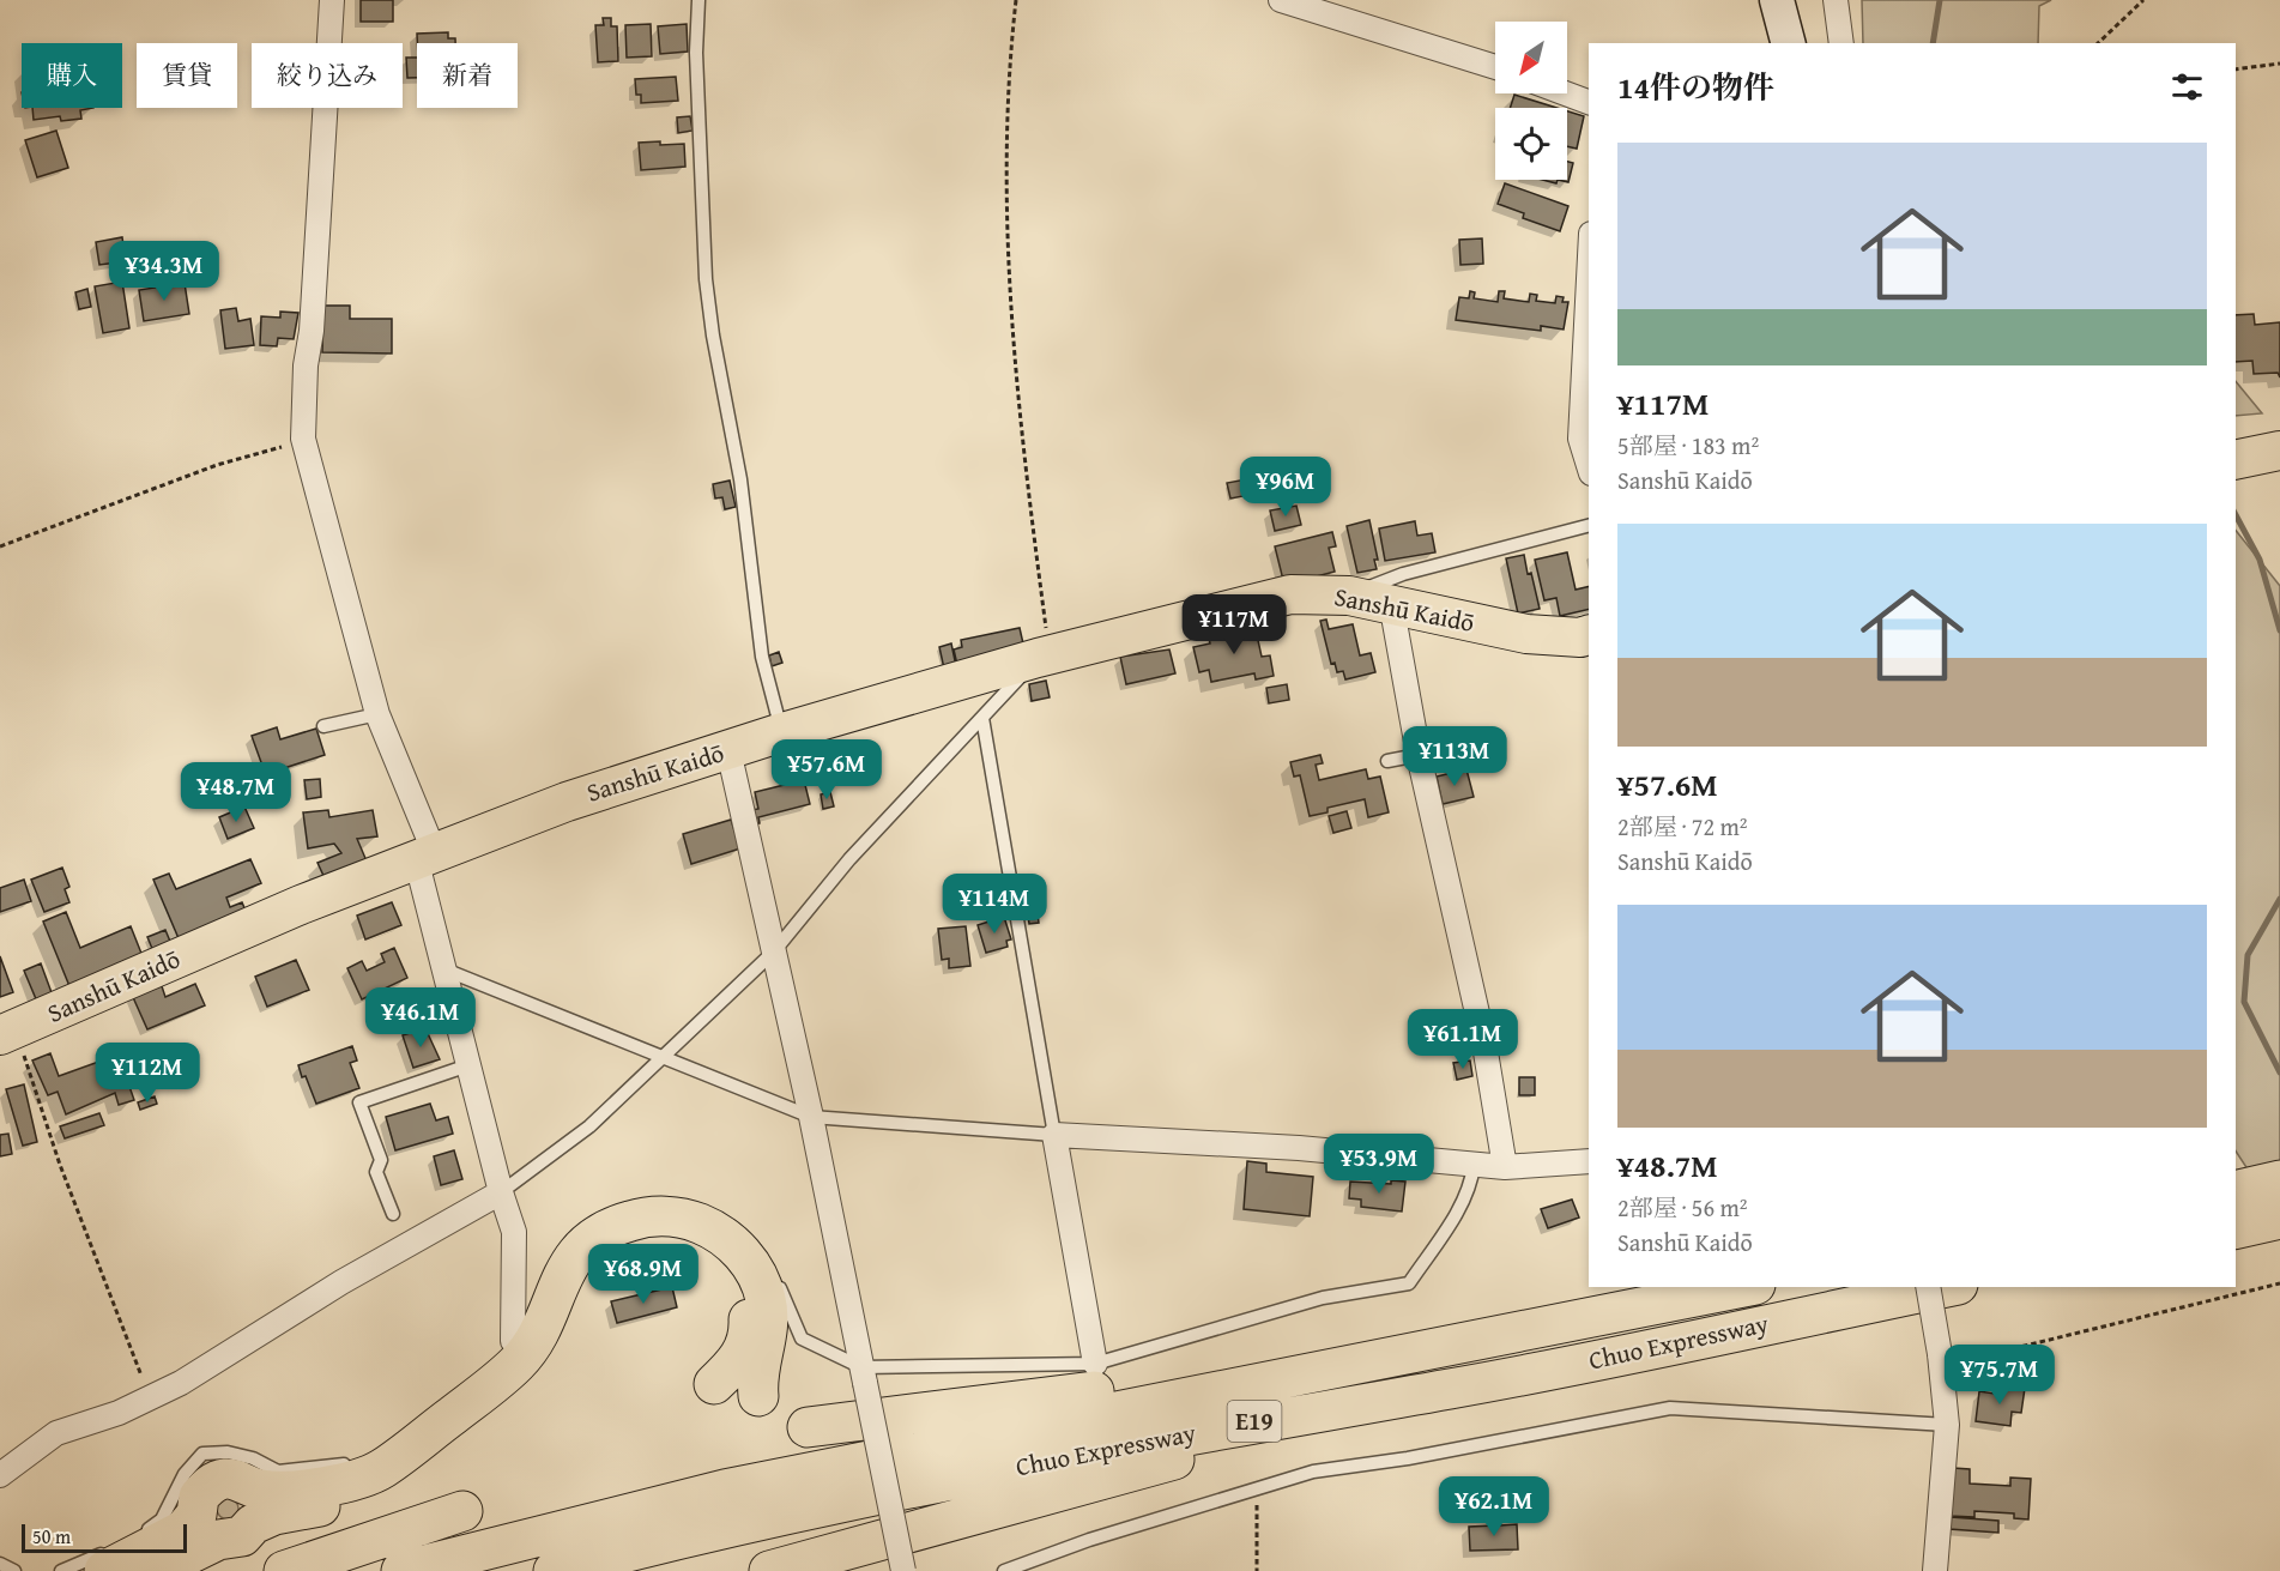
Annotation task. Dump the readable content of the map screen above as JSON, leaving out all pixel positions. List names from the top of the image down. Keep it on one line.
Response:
{"streets":{"highway":["Chuo Expressway","E19"],"main road":["Sanshū Kaidō"]},"scale_bar":"50 m","north":"bottom left","page":{"chip":["購入","賃貸","絞り込み","新着"],"heading":"14件の物件","list":[{"name":"¥117M","note":"5部屋 · 183 m² · Sanshū Kaidō"},{"name":"¥57.6M","note":"2部屋 · 72 m² · Sanshū Kaidō"},{"name":"¥48.7M","note":"2部屋 · 56 m² · Sanshū Kaidō"}],"price":["¥34.3M","¥96M","¥117M","¥113M","¥57.6M","¥48.7M","¥114M","¥46.1M","¥61.1M","¥112M","¥53.9M","¥68.9M","¥75.7M","¥62.1M"],"scale":"50 m"}}
